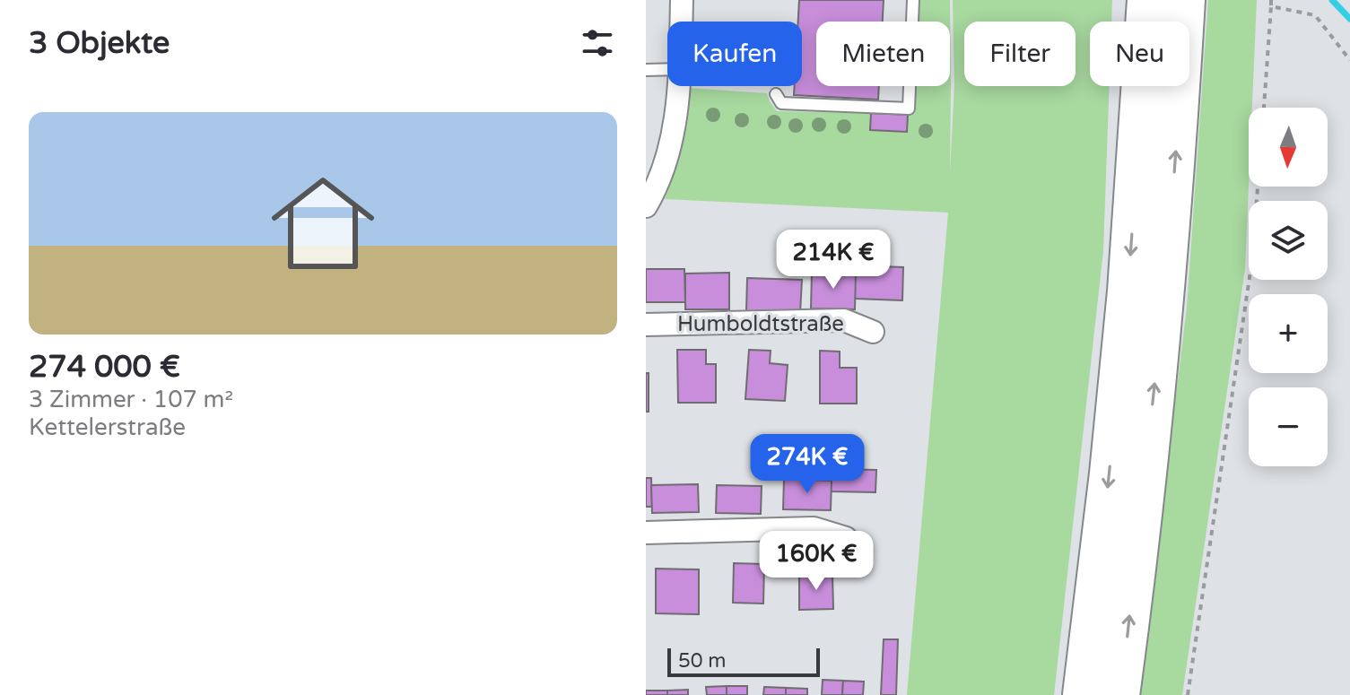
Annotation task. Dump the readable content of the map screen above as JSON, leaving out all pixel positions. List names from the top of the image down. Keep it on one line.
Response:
{"streets":{"street":["Humboldtstraße"]},"scale_bar":"50 m","north":"bottom","page":{"heading":"3 Objekte","chip":["Kaufen","Mieten","Filter","Neu"],"list":[{"name":"274 000 €","note":"3 Zimmer · 107 m² · Kettelerstraße"}],"map_buttons":["+","−"],"price":["214K €","274K €","160K €"],"scale":"50 m"}}
